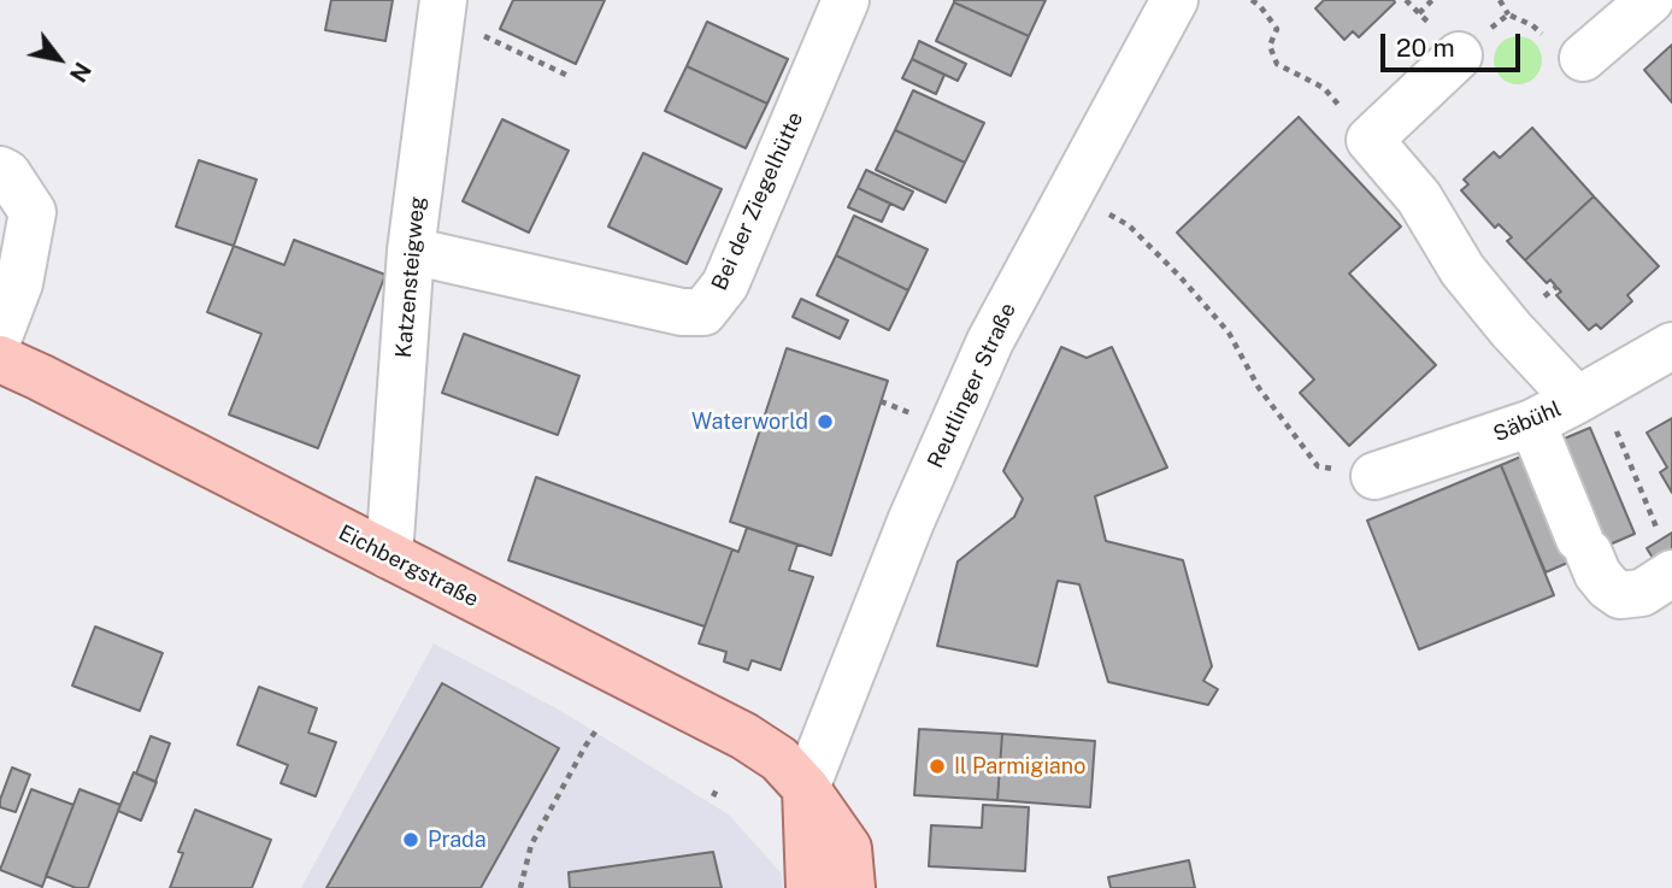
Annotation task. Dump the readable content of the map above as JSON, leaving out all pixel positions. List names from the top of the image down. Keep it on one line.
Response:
{"streets":{"main road":["Reutlinger Straße","Eichbergstraße"],"street":["Bei der Ziegelhütte","Katzensteigweg","Säbühl"]},"crossings":[["Bei der Ziegelhütte","Katzensteigweg"],["Katzensteigweg","Eichbergstraße"],["Reutlinger Straße","Eichbergstraße"]],"places":["Waterworld","Il Parmigiano","Prada"],"scale_bar":"20 m","north":"bottom right"}
